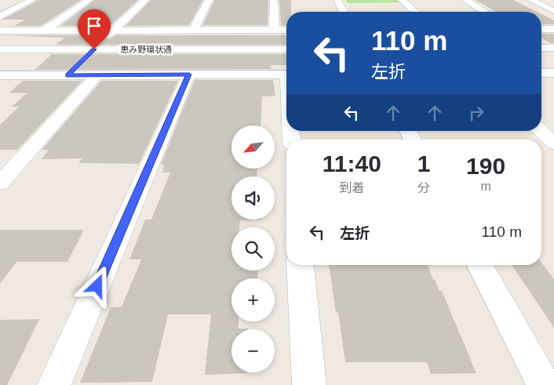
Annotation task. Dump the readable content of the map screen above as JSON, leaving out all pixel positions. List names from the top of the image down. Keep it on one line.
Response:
{"streets":{"street":["恵み野環状通"]},"north":"bottom left","page":{"turn":["110 m","左折"],"map_buttons":["+","−"],"eta":["11:40","到着","1","分","190","m"],"list":[{"name":"左折","value":"110 m"}]}}
